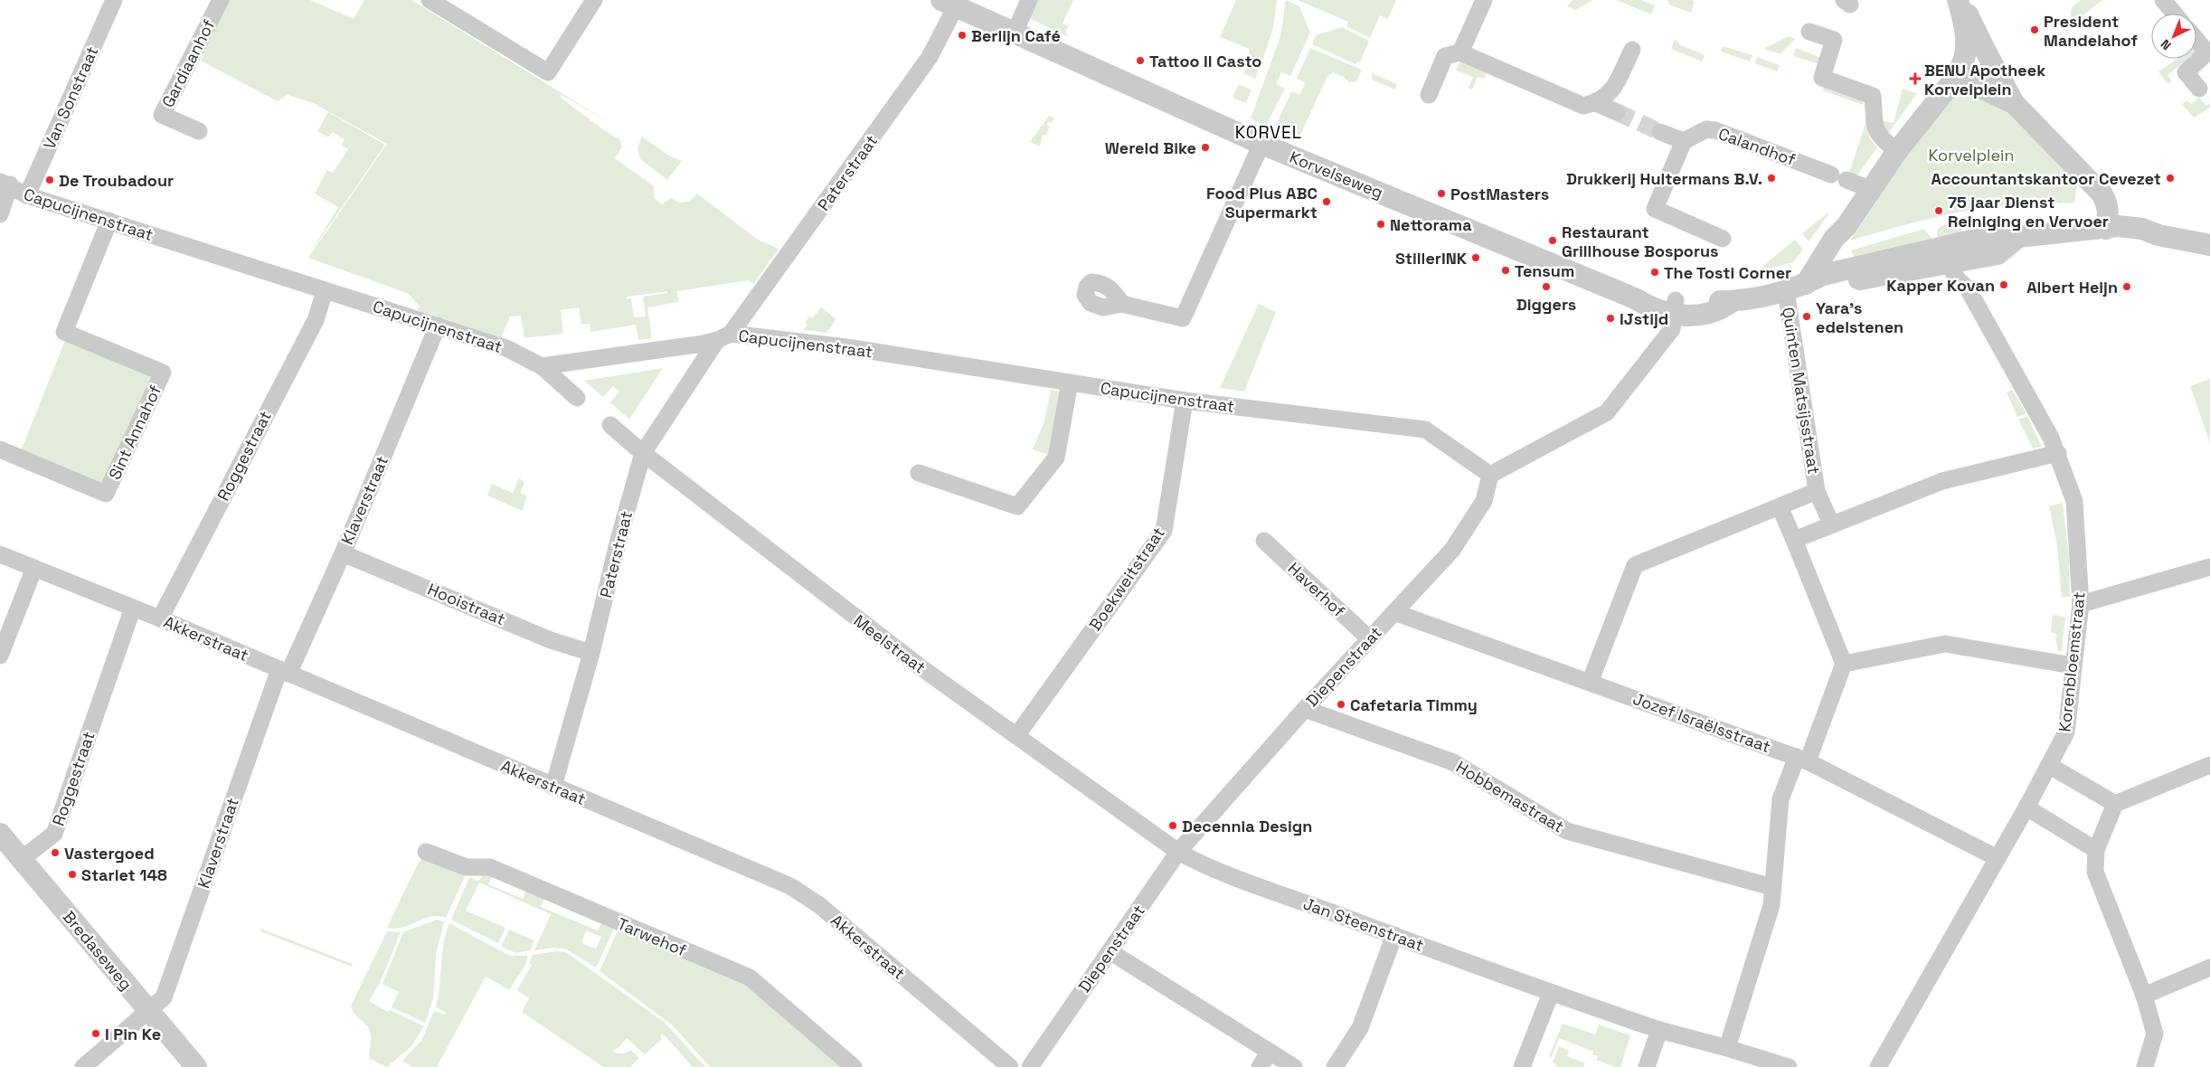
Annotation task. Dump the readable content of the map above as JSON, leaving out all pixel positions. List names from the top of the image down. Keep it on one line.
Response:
{"streets":{"street":["Gardiaanhof","Van Sonstraat","Calandhof","Paterstraat","Korvelseweg","Capucijnenstraat","Quinten Matsijsstraat","Sint Annahof","Roggestraat","Klaverstraat","Boekweitstraat","Haverhof","Hooistraat","Akkerstraat","Meelstraat","Korenbloemstraat","Diepenstraat","Jozef Israëlsstraat","Hobbemastraat","Jan Steenstraat","Tarwehof","Bredaseweg"]},"crossings":[["Van Sonstraat","Capucijnenstraat"],["Paterstraat","Korvelseweg"],["Paterstraat","Capucijnenstraat"],["Paterstraat","Hooistraat"],["Paterstraat","Akkerstraat"],["Paterstraat","Meelstraat"],["Capucijnenstraat","Sint Annahof"],["Capucijnenstraat","Roggestraat"],["Capucijnenstraat","Klaverstraat"],["Capucijnenstraat","Boekweitstraat"],["Capucijnenstraat","Diepenstraat"],["Roggestraat","Akkerstraat"],["Roggestraat","Bredaseweg"],["Klaverstraat","Hooistraat"],["Klaverstraat","Akkerstraat"],["Klaverstraat","Bredaseweg"],["Boekweitstraat","Meelstraat"],["Haverhof","Diepenstraat"],["Meelstraat","Diepenstraat"],["Meelstraat","Jan Steenstraat"],["Korenbloemstraat","Jozef Israëlsstraat"],["Diepenstraat","Jozef Israëlsstraat"],["Diepenstraat","Hobbemastraat"],["Diepenstraat","Jan Steenstraat"]],"districts":["KORVEL"],"parks":["Korvelplein"],"places":{"other":["President Mandelahof","Berlijn Café","Tattoo Il Casto","Wereld Bike","Drukkerij Hultermans B.V.","Accountantskantoor Cevezet","De Troubadour","PostMasters","Food Plus ABC Supermarkt","75 jaar Dienst Reiniging en Vervoer","Nettorama","Restaurant Grillhouse Bosporus","StillerINK","Tensum","The Tosti Corner","Kapper Kovan","Diggers","Albert Heijn","Yara's edelstenen","IJstijd","Cafetaria Timmy","Decennia Design","Vastergoed","Starlet 148","I Pin Ke"],"health":["BENU Apotheek Korvelplein"]},"north":"bottom left"}
